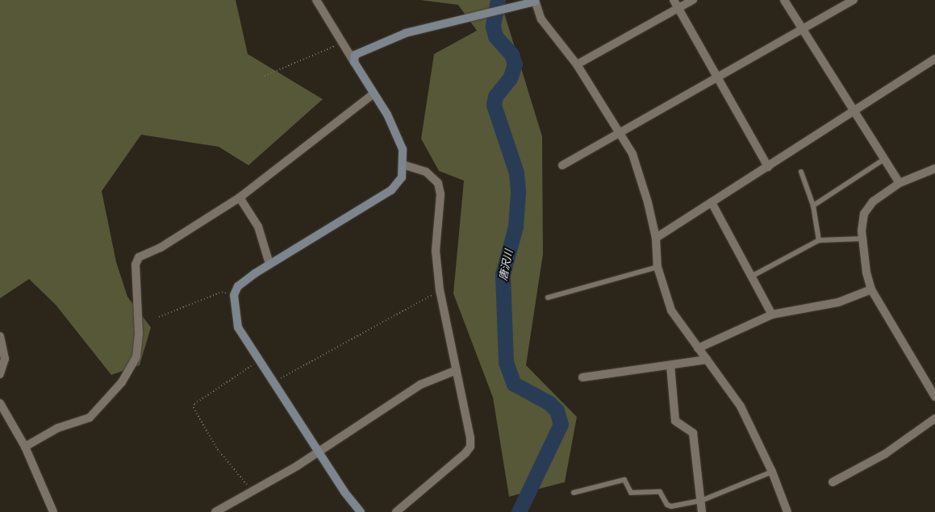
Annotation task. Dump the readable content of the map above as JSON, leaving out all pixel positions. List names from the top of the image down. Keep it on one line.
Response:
{"water":["唐沢川"]}
